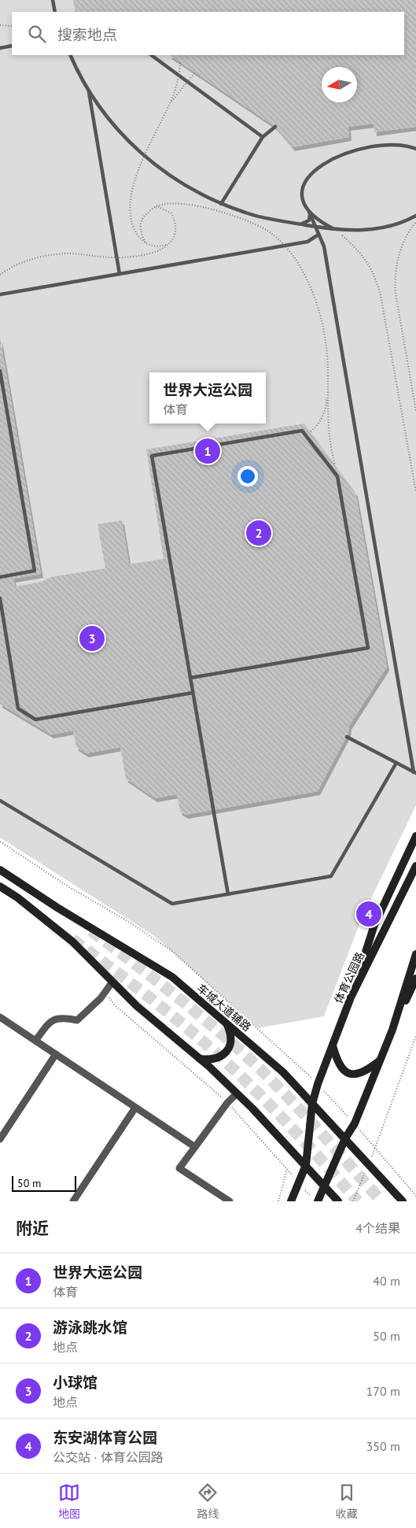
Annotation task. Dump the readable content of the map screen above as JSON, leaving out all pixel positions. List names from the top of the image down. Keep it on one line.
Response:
{"streets":{"main road":["体育公园路","车城大道辅路"]},"crossings":[["体育公园路","车城大道辅路"]],"scale_bar":"50 m","north":"left","page":{"search":"搜索地点","popup":["世界大运公园","体育"],"pins":["1","2","3","4"],"scale":"50 m","heading":["附近","4个结果"],"list":[{"mark":"1","name":"世界大运公园","note":"体育","value":"40 m"},{"mark":"2","name":"游泳跳水馆","note":"地点","value":"50 m"},{"mark":"3","name":"小球馆","note":"地点","value":"170 m"},{"mark":"4","name":"东安湖体育公园","note":"公交站 · 体育公园路","value":"350 m"}],"nav":["地图","路线","收藏"]}}
